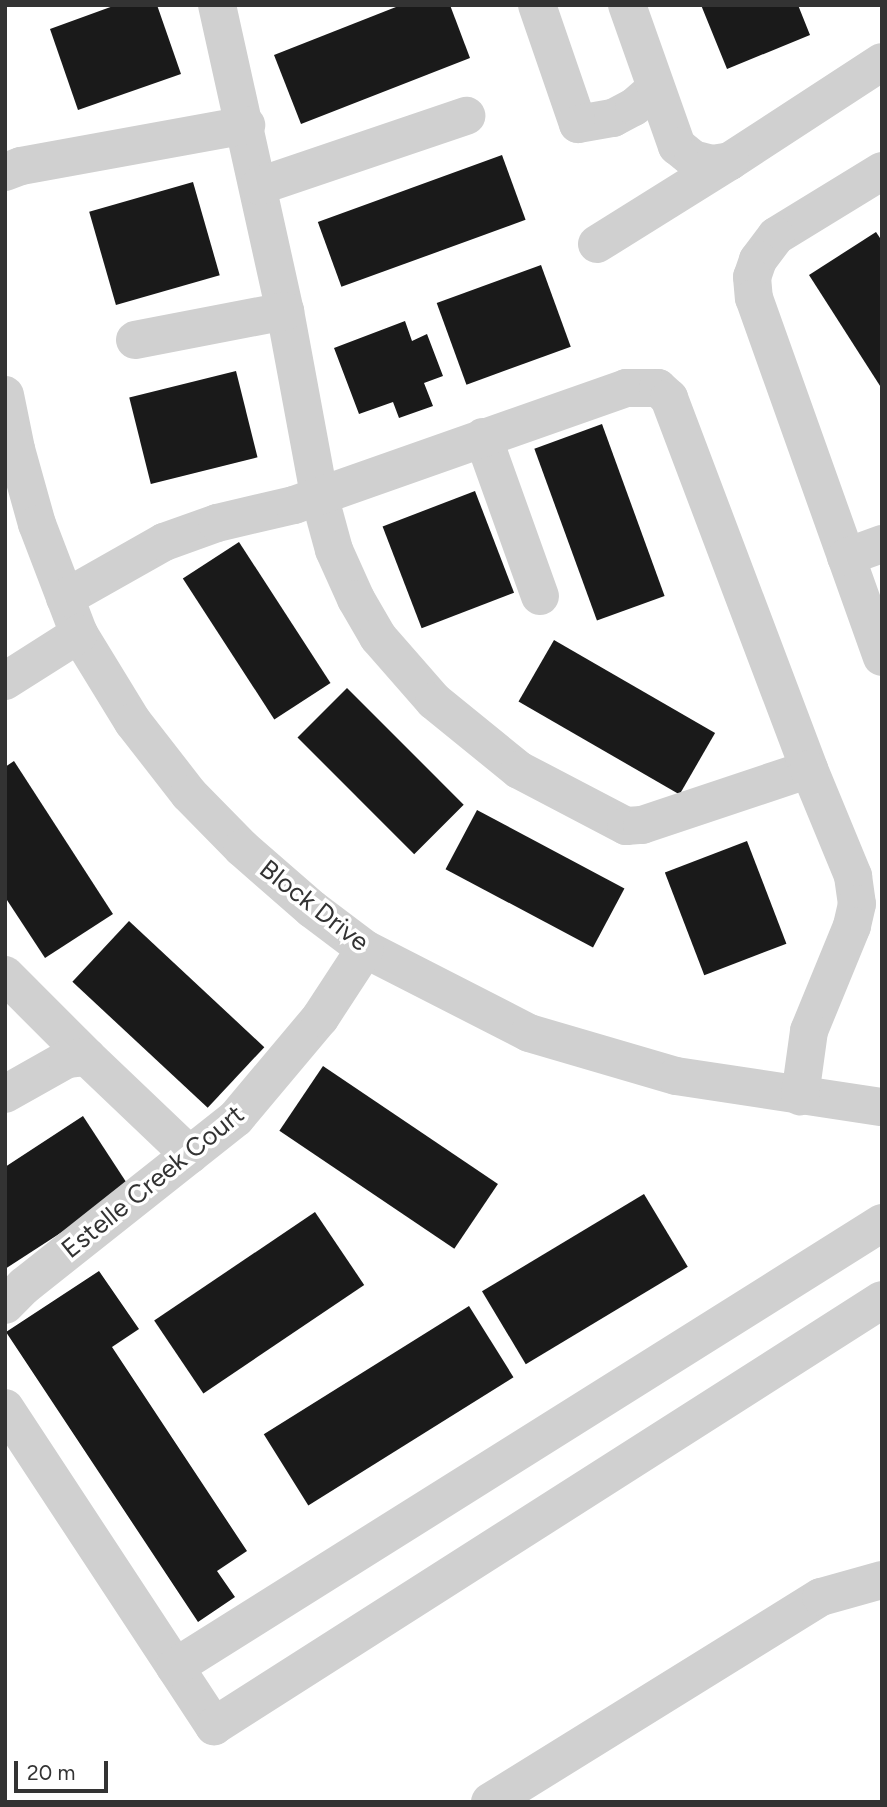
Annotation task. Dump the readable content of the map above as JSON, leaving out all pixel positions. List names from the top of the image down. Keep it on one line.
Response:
{"streets":{"street":["Block Drive","Estelle Creek Court"]},"crossings":[["Block Drive","Estelle Creek Court"]],"scale_bar":"20 m"}
